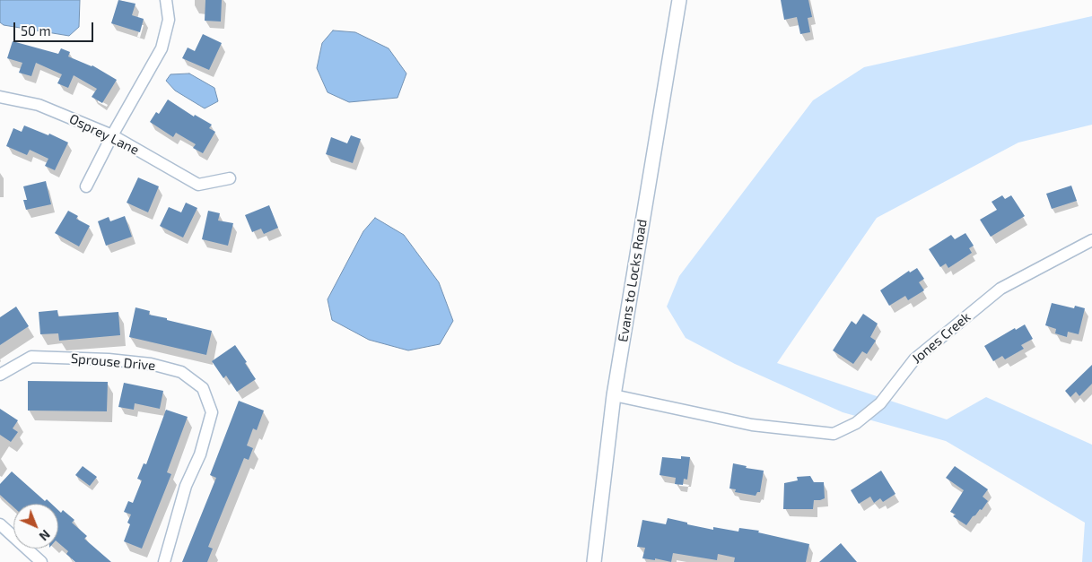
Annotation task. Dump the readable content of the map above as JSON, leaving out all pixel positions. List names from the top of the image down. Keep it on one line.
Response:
{"streets":{"street":["Osprey Lane","Evans to Locks Road","Jones Creek","Sprouse Drive"]},"crossings":[["Evans to Locks Road","Jones Creek"]],"scale_bar":"50 m","north":"bottom right"}
